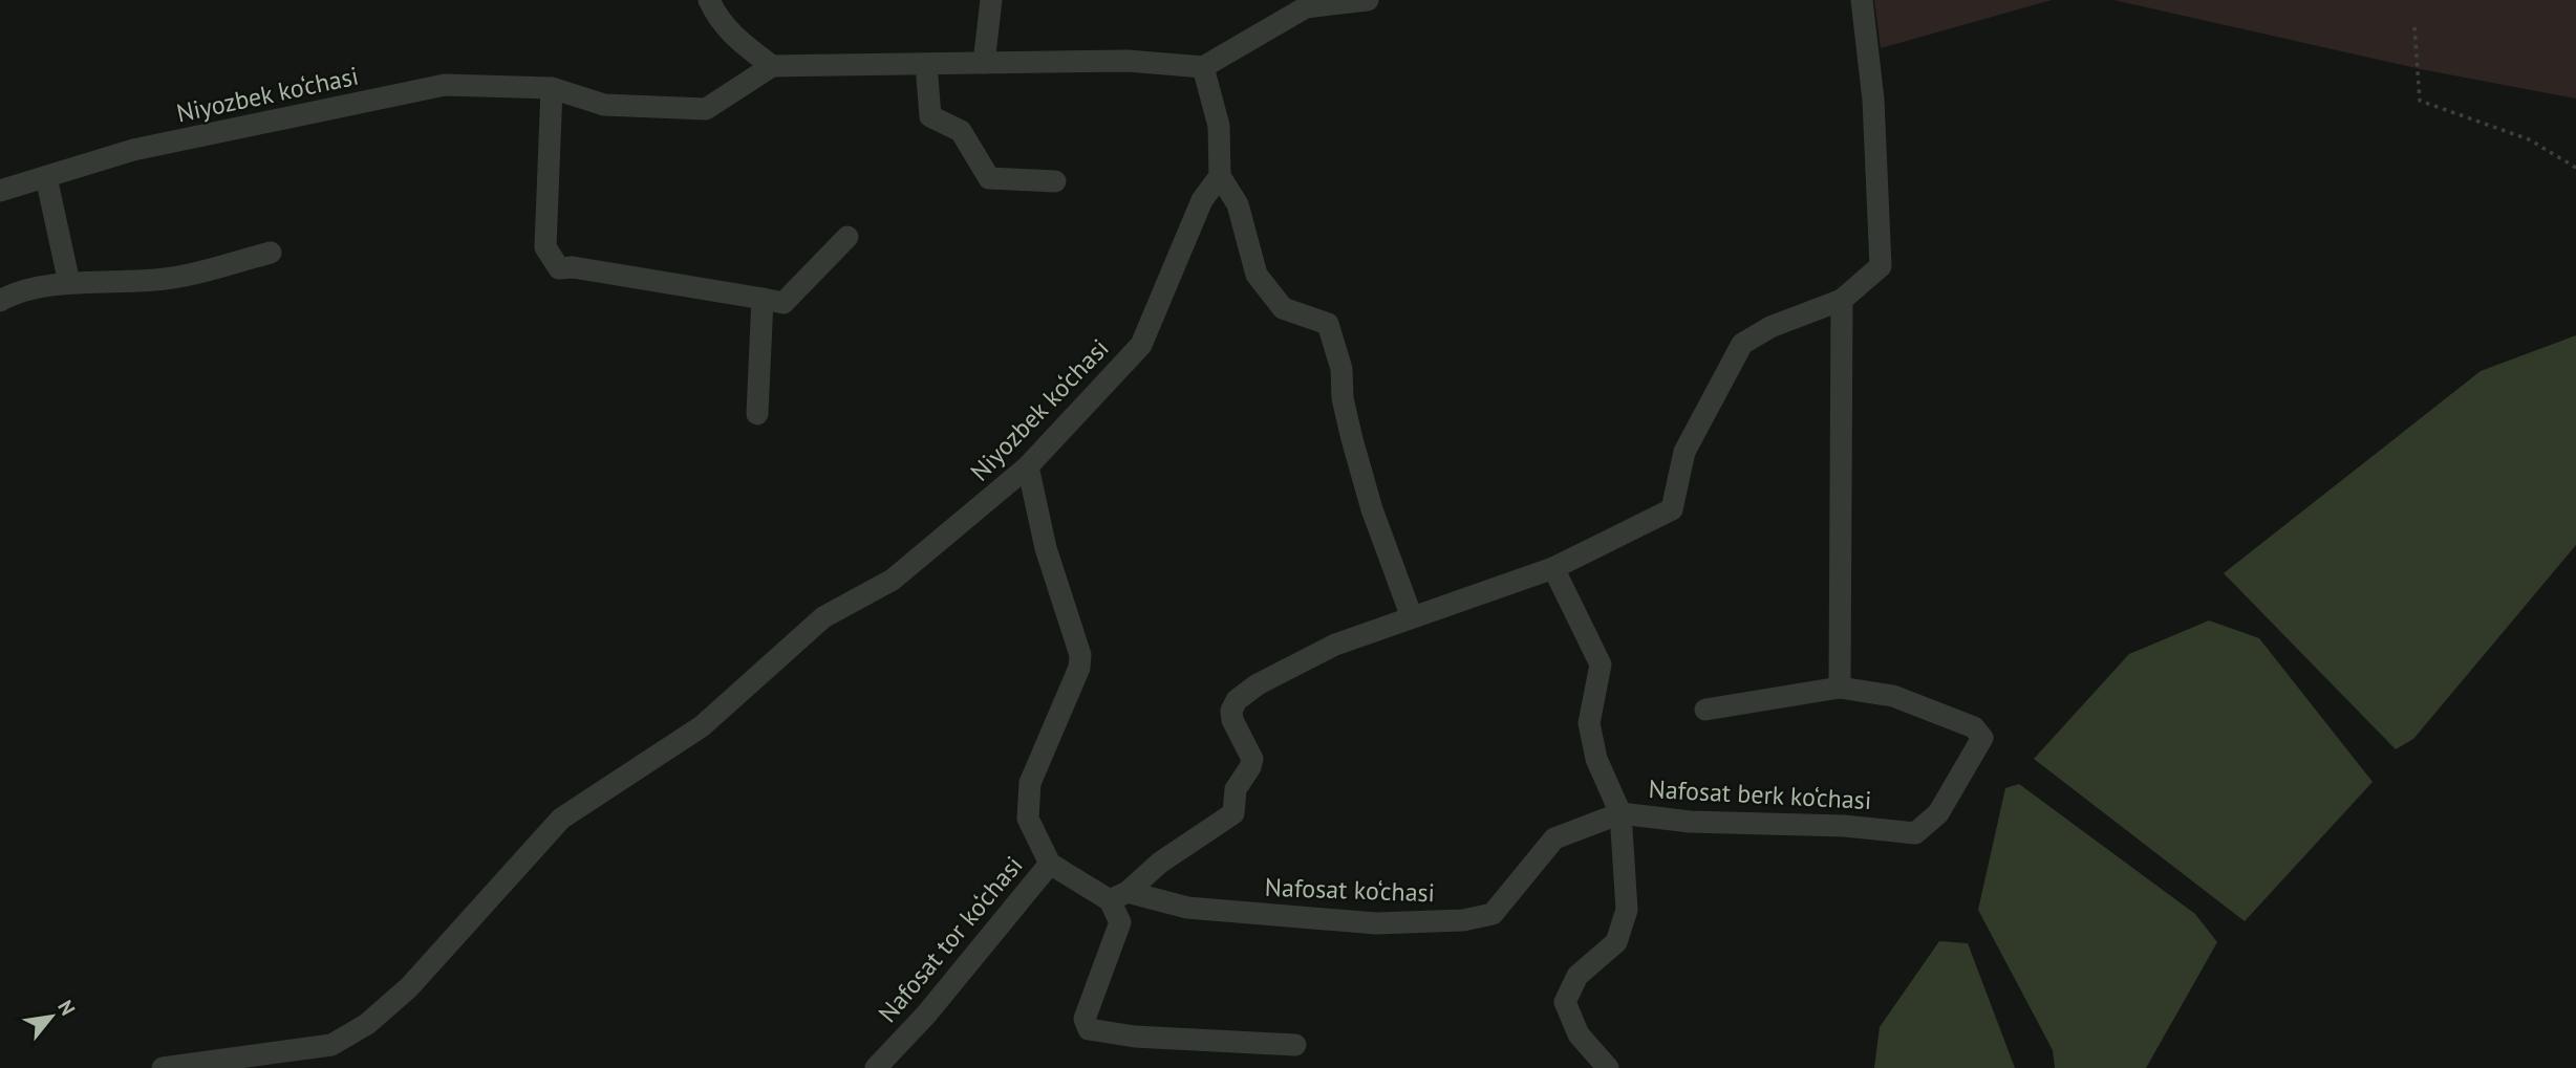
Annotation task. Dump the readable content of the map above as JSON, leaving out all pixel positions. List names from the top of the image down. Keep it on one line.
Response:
{"streets":{"street":["Niyozbek ko‘chasi","Nafosat berk ko‘chasi","Nafosat ko‘chasi","Nafosat tor ko‘chasi"]},"crossings":[["Niyozbek ko‘chasi","Nafosat tor ko‘chasi"],["Nafosat berk ko‘chasi","Nafosat ko‘chasi"],["Nafosat ko‘chasi","Nafosat tor ko‘chasi"]],"north":"top right"}
